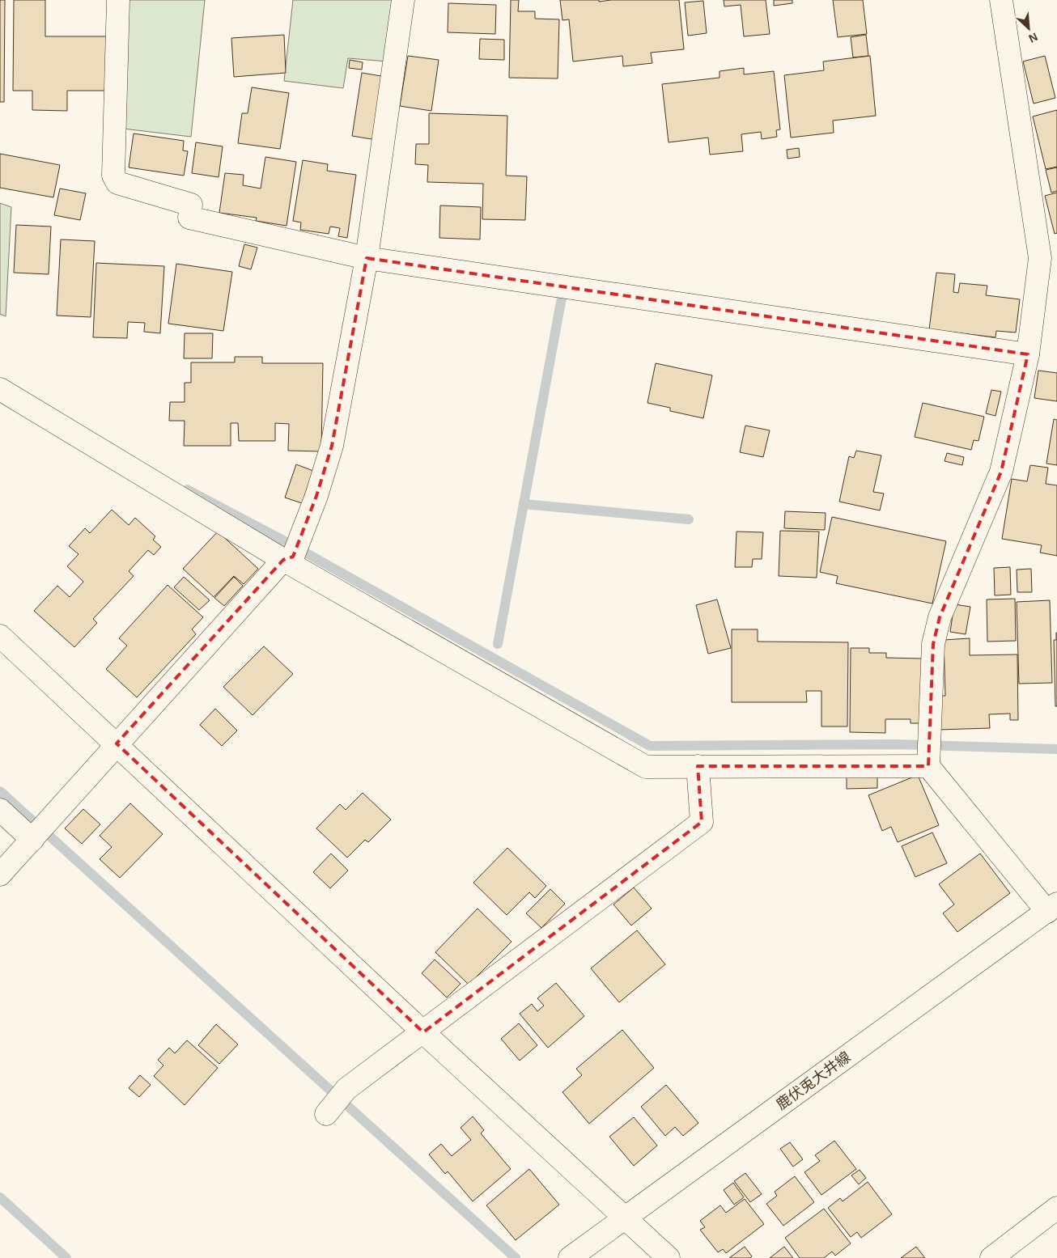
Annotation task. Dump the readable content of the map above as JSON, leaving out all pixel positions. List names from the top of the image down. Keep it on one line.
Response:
{"streets":{"street":["鹿伏兎大井線"]},"north":"bottom right"}
